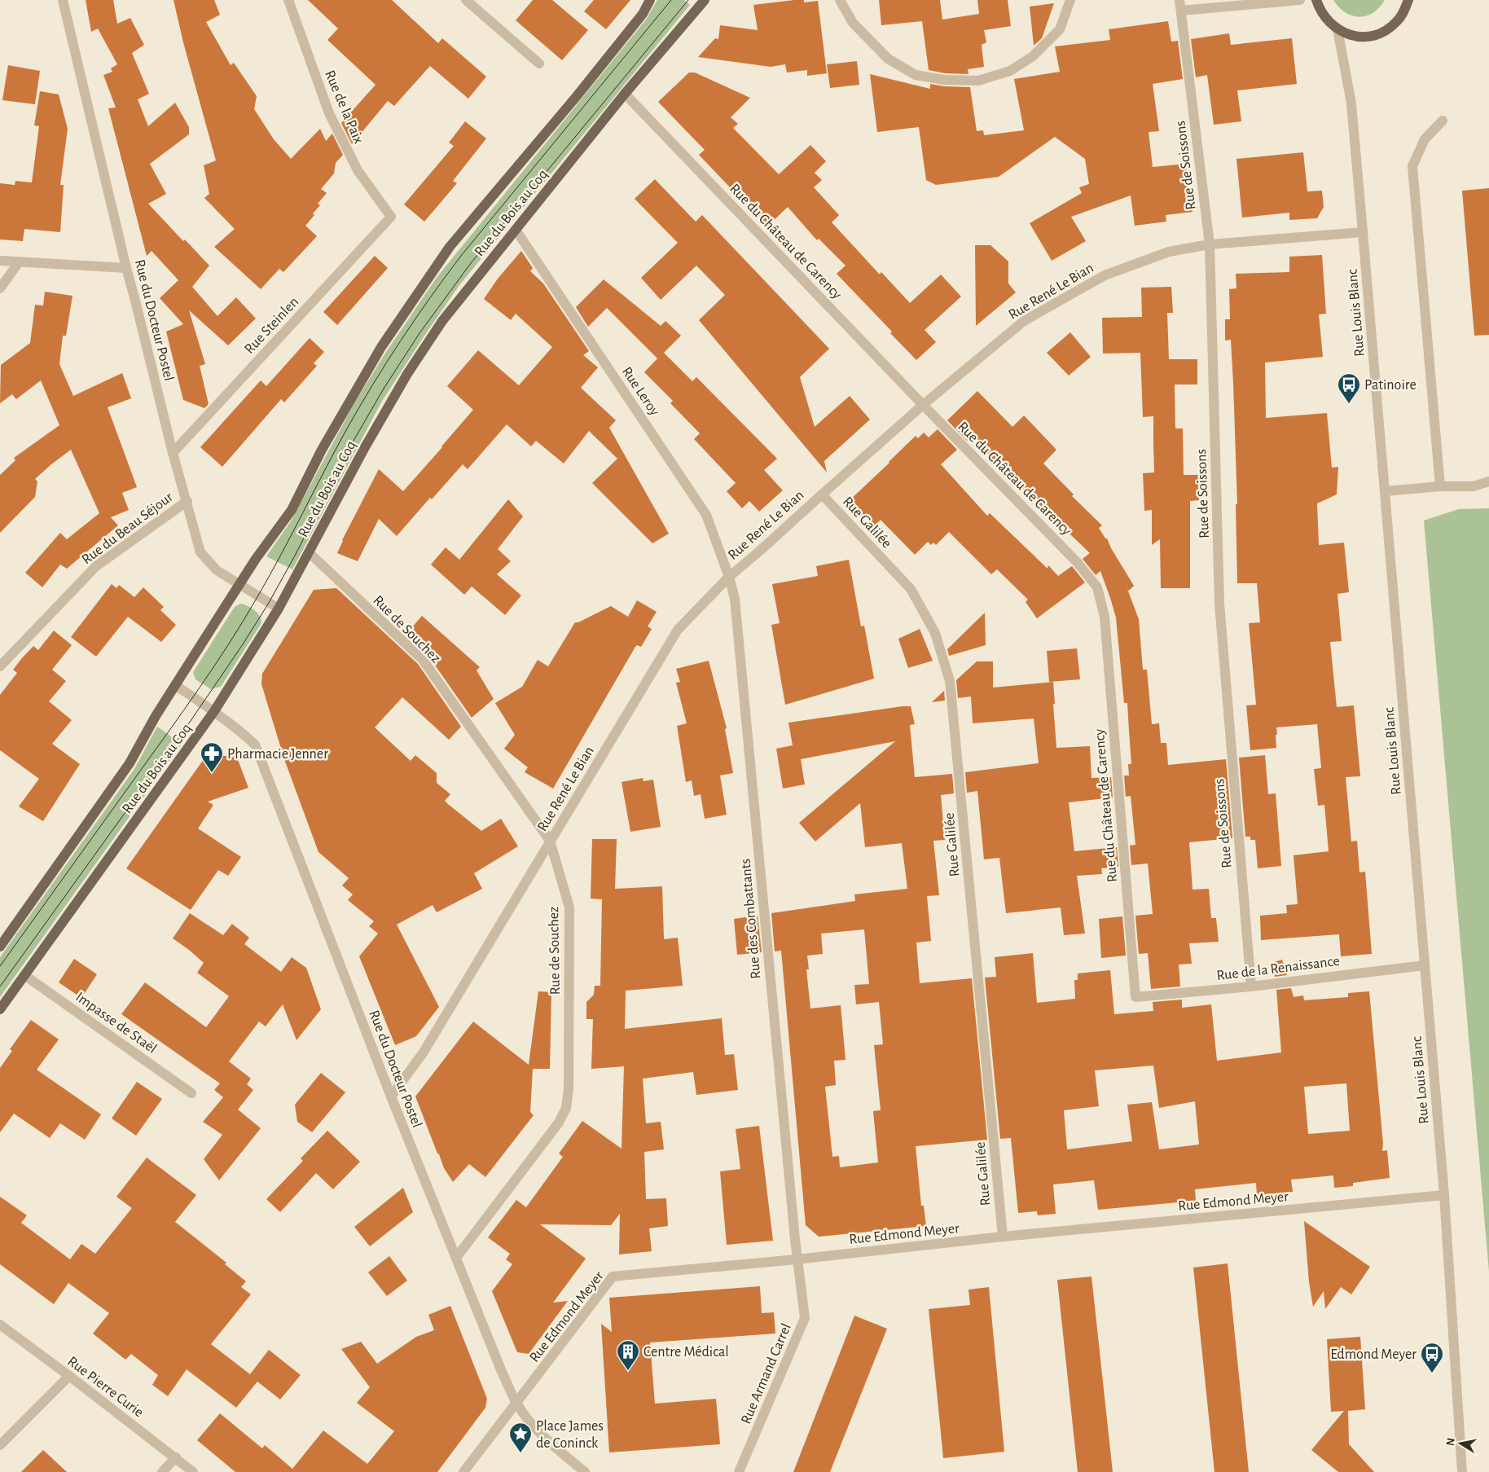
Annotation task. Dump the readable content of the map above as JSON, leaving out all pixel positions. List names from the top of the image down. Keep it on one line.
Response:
{"streets":{"main road":["Rue du Bois au Coq"],"street":["Rue de la Paix","Rue de Soissons","Rue du Château de Carency","Rue René Le Bian","Rue Louis Blanc","Rue du Docteur Postel","Rue Steinlen","Rue Leroy","Rue Galilée","Rue du Beau Séjour","Rue de Souchez","Rue des Combattants","Rue de la Renaissance","Impasse de Staël","Rue Edmond Meyer","Rue Armand Carrel","Rue Pierre Curie"]},"crossings":[["Rue de la Paix","Rue Steinlen"],["Rue de Soissons","Rue René Le Bian"],["Rue de Soissons","Rue de la Renaissance"],["Rue du Bois au Coq","Rue du Château de Carency"],["Rue du Bois au Coq","Rue du Docteur Postel"],["Rue du Bois au Coq","Rue Leroy"],["Rue du Bois au Coq","Rue de Souchez"],["Rue du Bois au Coq","Impasse de Staël"],["Rue du Château de Carency","Rue René Le Bian"],["Rue du Château de Carency","Rue de la Renaissance"],["Rue René Le Bian","Rue Louis Blanc"],["Rue René Le Bian","Rue du Docteur Postel"],["Rue René Le Bian","Rue Leroy"],["Rue René Le Bian","Rue Galilée"],["Rue René Le Bian","Rue de Souchez"],["Rue René Le Bian","Rue des Combattants"],["Rue Louis Blanc","Rue de la Renaissance"],["Rue Louis Blanc","Rue Edmond Meyer"],["Rue du Docteur Postel","Rue Steinlen"],["Rue du Docteur Postel","Rue du Beau Séjour"],["Rue du Docteur Postel","Rue de Souchez"],["Rue du Docteur Postel","Rue Edmond Meyer"],["Rue Leroy","Rue des Combattants"],["Rue Galilée","Rue Edmond Meyer"],["Rue des Combattants","Rue Edmond Meyer"],["Rue des Combattants","Rue Armand Carrel"],["Rue Edmond Meyer","Rue Armand Carrel"]],"places":{"bus stop":["Patinoire","Edmond Meyer"],"pharmacy":["Pharmacie Jenner"],"building":["Centre Médical"],"place":["Place James de Coninck"]},"north":"left"}
